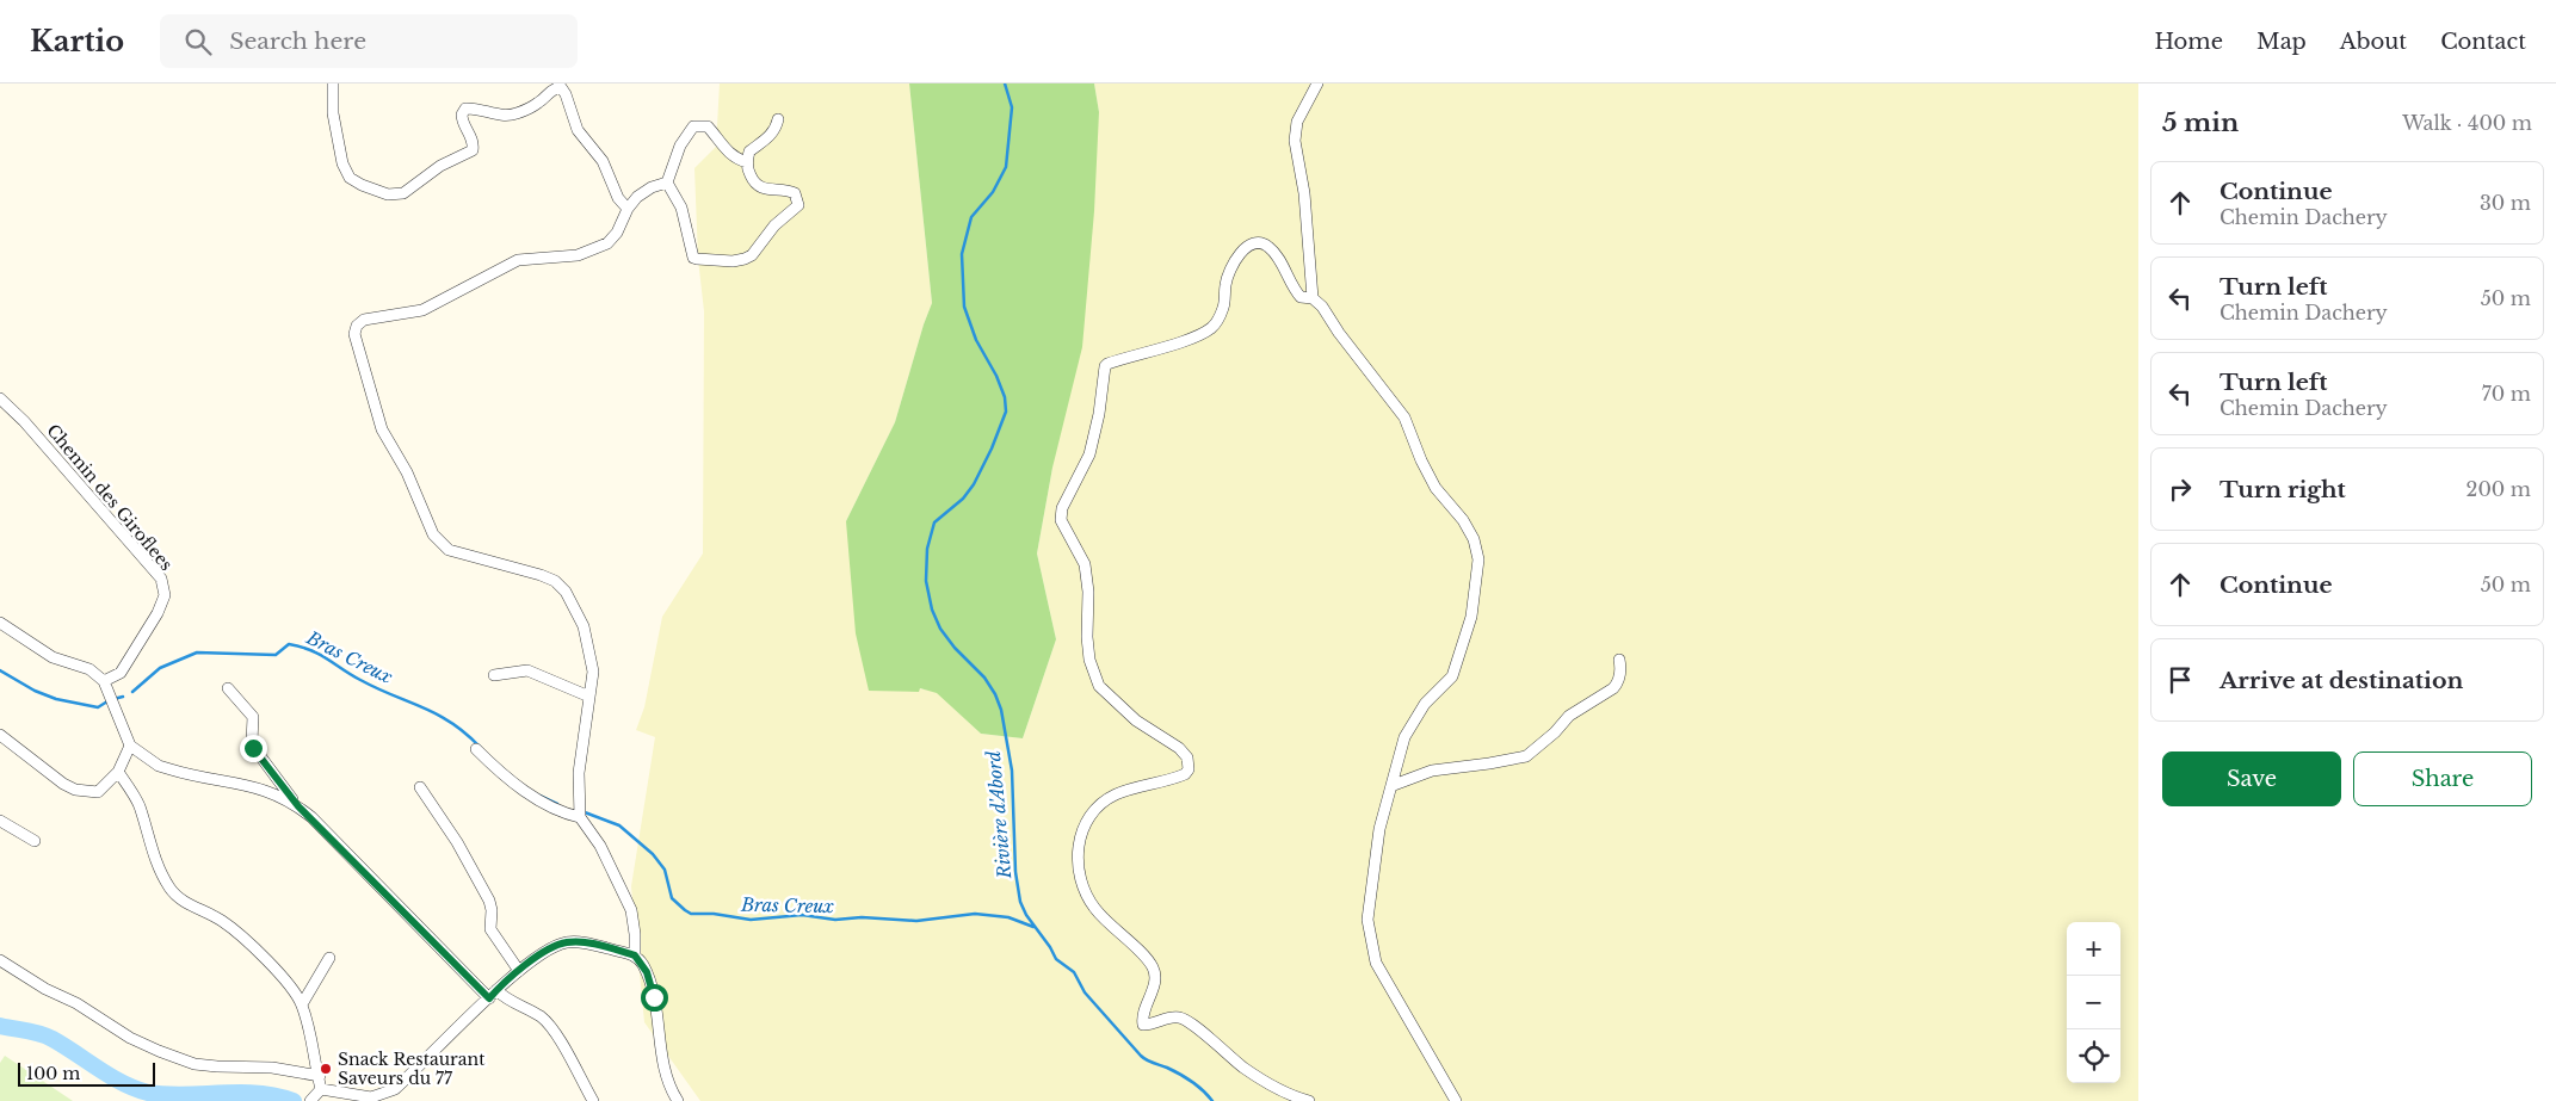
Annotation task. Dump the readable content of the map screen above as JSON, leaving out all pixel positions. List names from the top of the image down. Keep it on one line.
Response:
{"streets":{"street":["Chemin des Giroflees"]},"water":["Bras Creux","Rivière d'Abord"],"places":["Snack Restaurant Saveurs du 77"],"scale_bar":"100 m","page":{"header":"Kartio","search":"Search here","nav":["Home","Map","About","Contact"],"heading":["5 min","Walk · 400 m"],"list":[["Continue","Chemin Dachery","30 m"],["Turn left","Chemin Dachery","50 m"],["Turn left","Chemin Dachery","70 m"],["Turn right","200 m"],["Continue","50 m"],"Arrive at destination"],"buttons":["Save","Share"],"map_buttons":["+","−"],"scale":"100 m"}}
